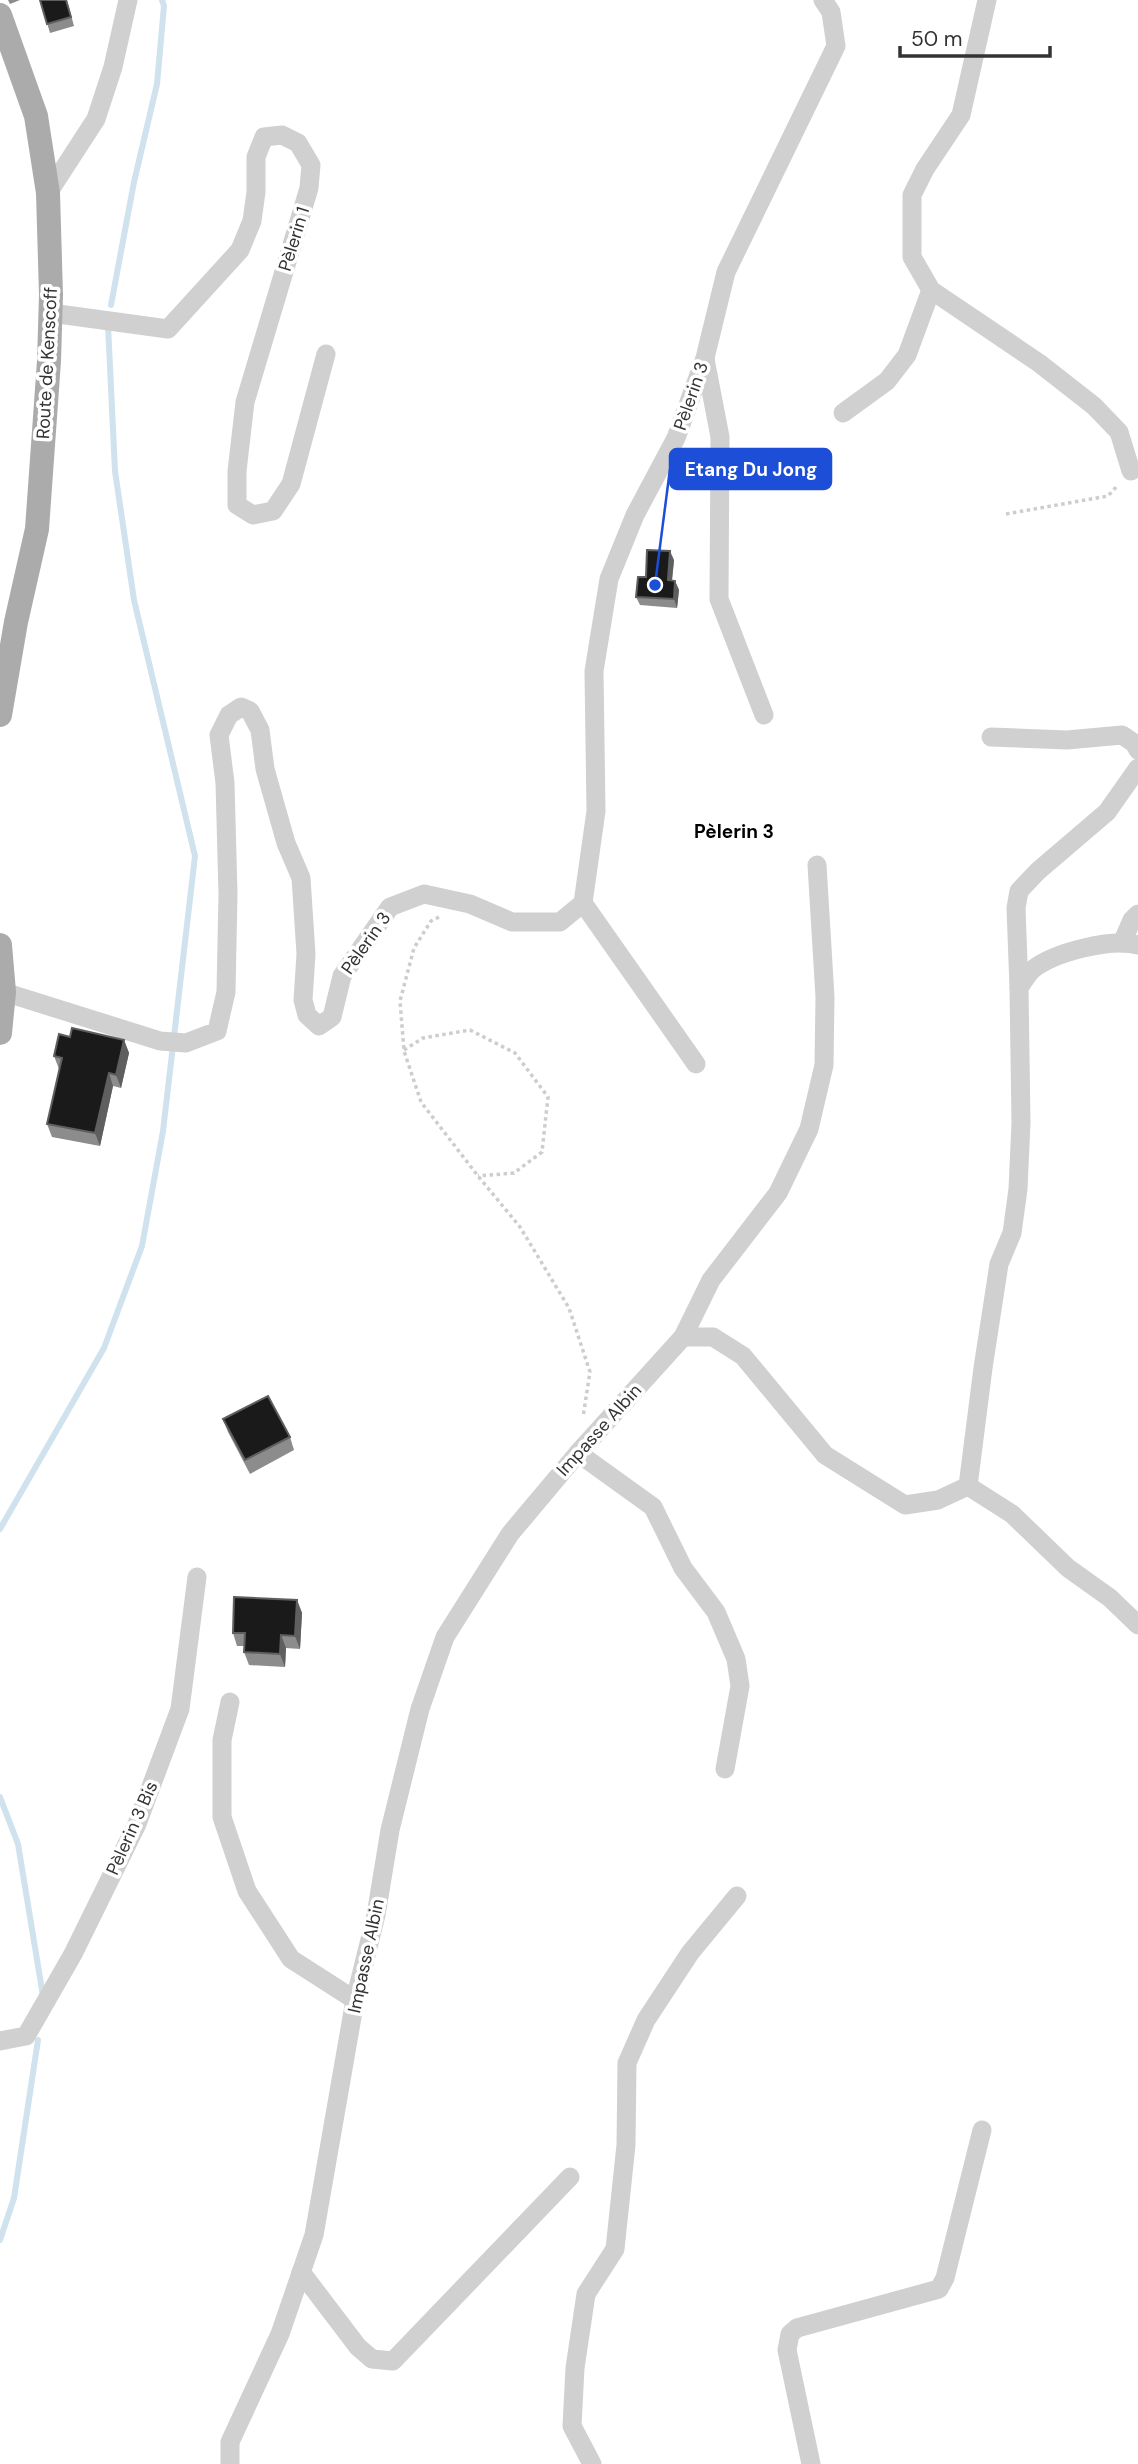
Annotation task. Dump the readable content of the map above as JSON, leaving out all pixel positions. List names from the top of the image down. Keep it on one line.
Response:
{"streets":{"main road":["Route de Kenscoff"],"street":["Pèlerin 1","Pèlerin 3","Impasse Albin","Pèlerin 3 Bis"]},"crossings":[["Pèlerin 1","Route de Kenscoff"]],"districts":["Pèlerin 3"],"places":["Etang Du Jong"],"scale_bar":"50 m"}
